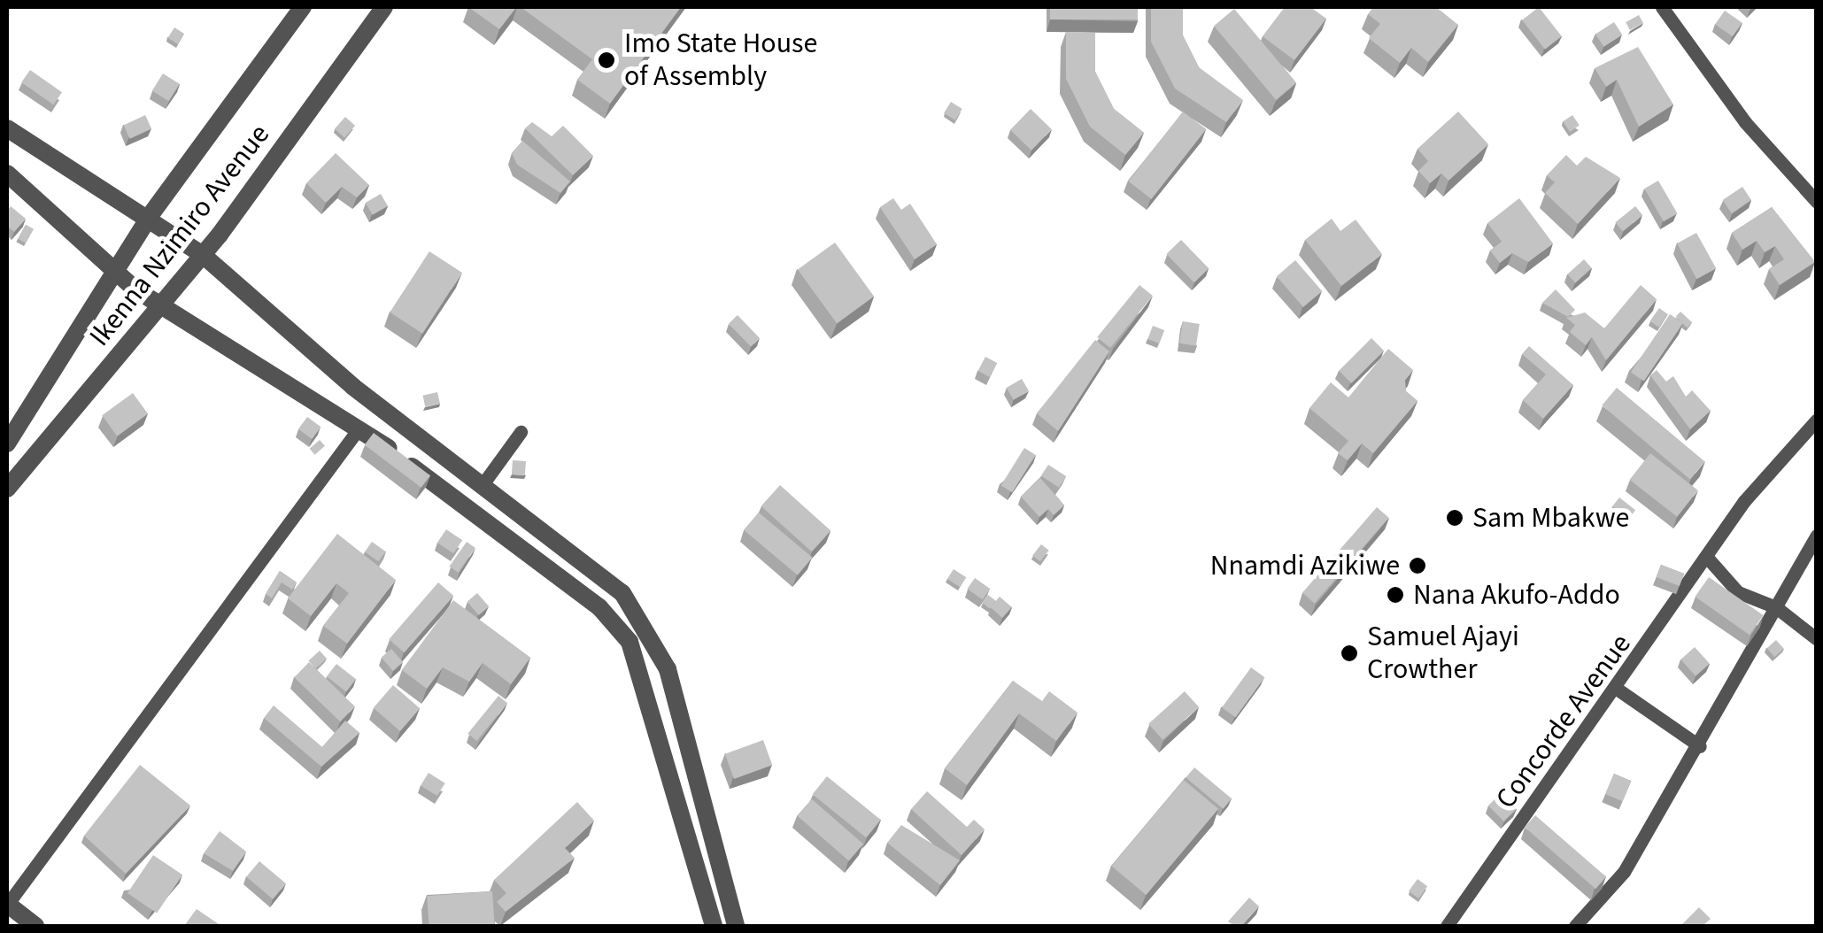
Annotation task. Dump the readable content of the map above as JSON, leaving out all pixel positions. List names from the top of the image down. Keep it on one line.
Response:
{"streets":{"street":["Ikenna Nzimiro Avenue","Concorde Avenue"]},"places":["Imo State House of Assembly","Sam Mbakwe","Nnamdi Azikiwe","Nana Akufo-Addo","Samuel Ajayi Crowther"]}
